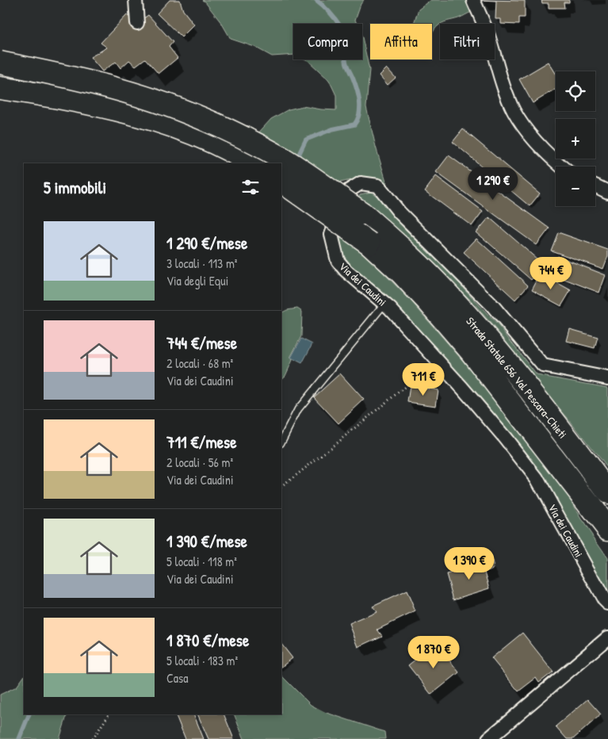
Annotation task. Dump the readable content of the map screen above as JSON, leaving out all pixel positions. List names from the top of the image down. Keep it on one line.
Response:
{"streets":{"highway":["Strada Statale 656 Val Pescara-Chieti"],"street":["Via dei Caudini"]},"page":{"chip":["Compra","Affitta","Filtri"],"map_buttons":["+","−"],"heading":"5 immobili","price":["1 290 €","744 €","711 €","1 390 €","1 870 €"],"list":[{"name":"1 290 €/mese","note":"3 locali · 113 m² · Via degli Equi"},{"name":"744 €/mese","note":"2 locali · 68 m² · Via dei Caudini"},{"name":"711 €/mese","note":"2 locali · 56 m² · Via dei Caudini"},{"name":"1 390 €/mese","note":"5 locali · 118 m² · Via dei Caudini"},{"name":"1 870 €/mese","note":"5 locali · 183 m² · Casa"}]}}
